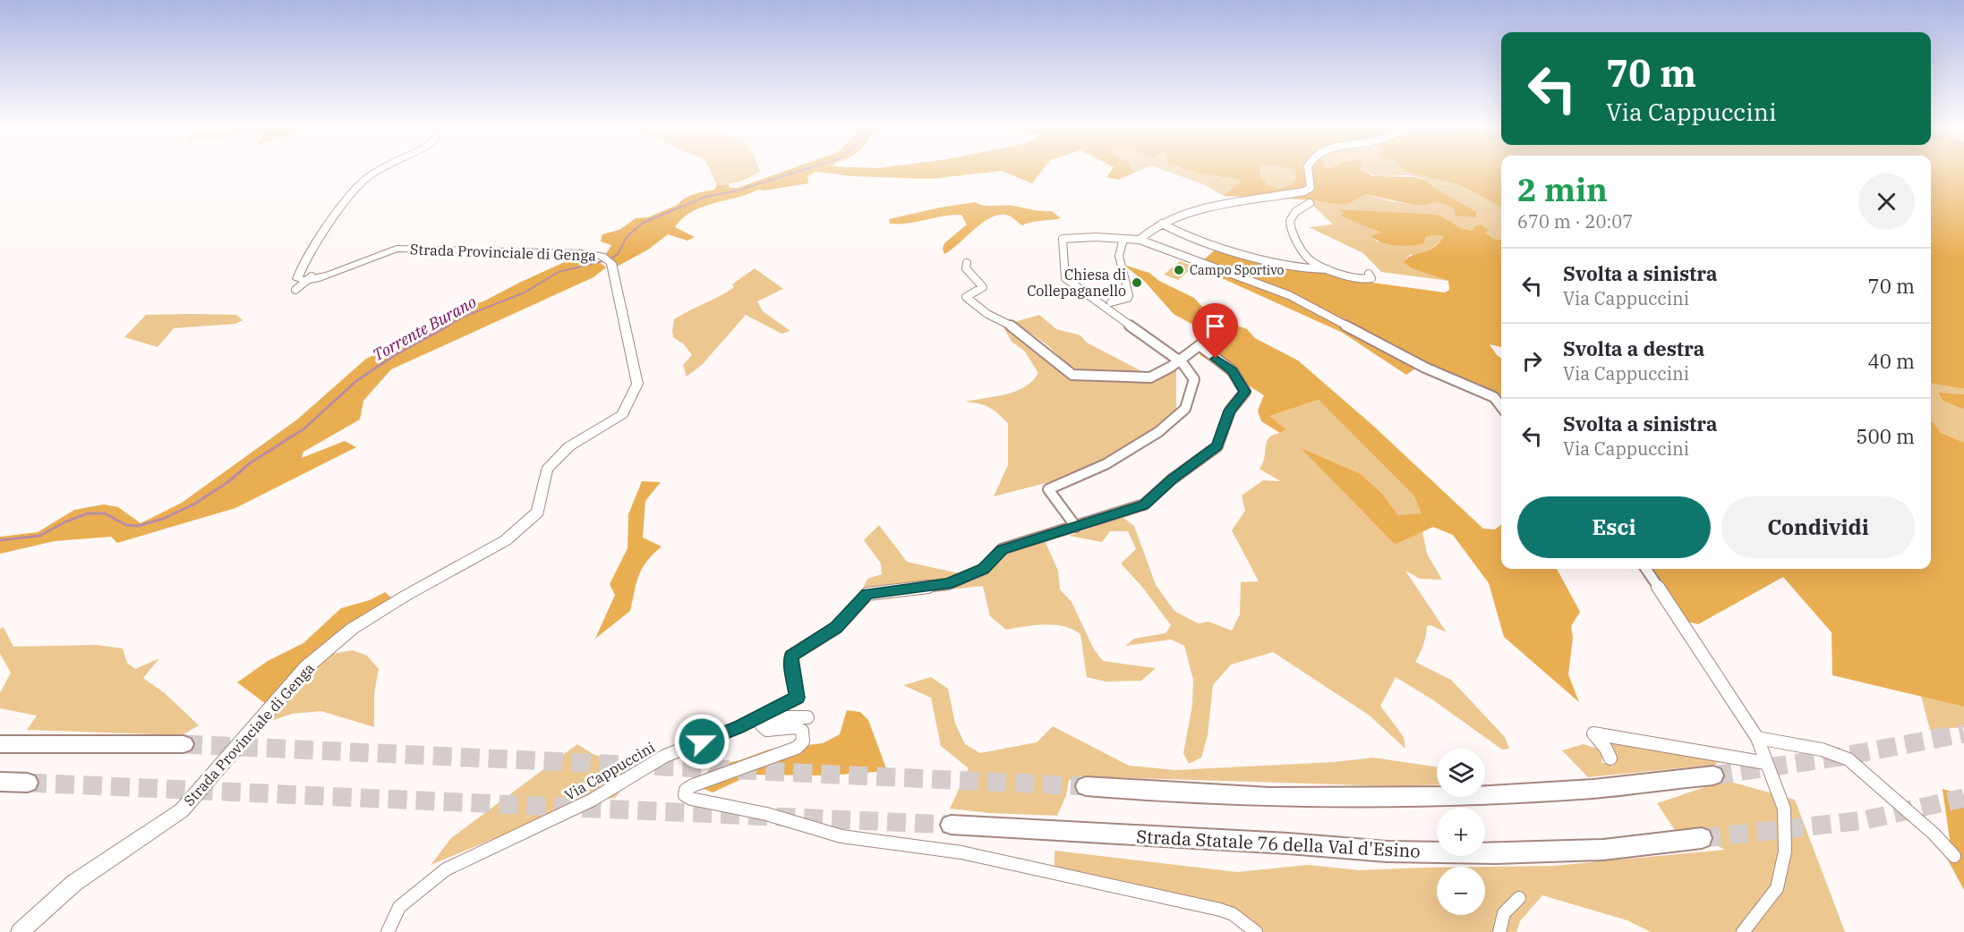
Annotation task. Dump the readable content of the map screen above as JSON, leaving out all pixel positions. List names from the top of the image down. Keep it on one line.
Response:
{"streets":{"highway":["Strada Statale 76 della Val d'Esino"],"main road":["Strada Provinciale di Genga"],"street":["Via Cappuccini"]},"water":["Torrente Burano"],"places":["Campo Sportivo","Chiesa di Collepaganello"],"page":{"turn":["70 m","Via Cappuccini"],"heading":["2 min","670 m · 20:07"],"list":[{"name":"Svolta a sinistra","note":"Via Cappuccini","value":"70 m"},{"name":"Svolta a destra","note":"Via Cappuccini","value":"40 m"},{"name":"Svolta a sinistra","note":"Via Cappuccini","value":"500 m"}],"buttons":["Esci","Condividi"],"map_buttons":["+","−"]}}
